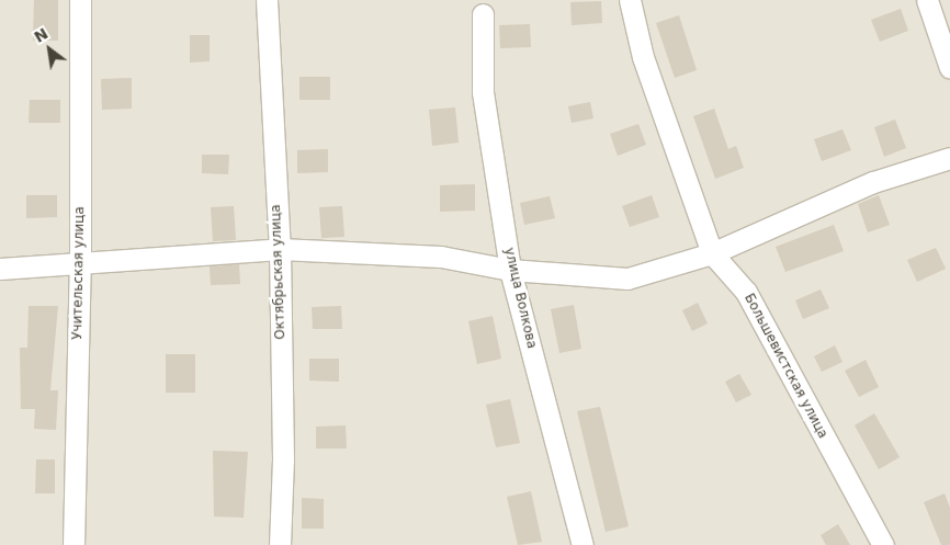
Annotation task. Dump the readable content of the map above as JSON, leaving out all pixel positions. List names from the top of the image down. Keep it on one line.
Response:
{"streets":{"street":["Октябрьская улица","Учительская улица","улица Волкова","Большевистская улица"]},"north":"top left"}
